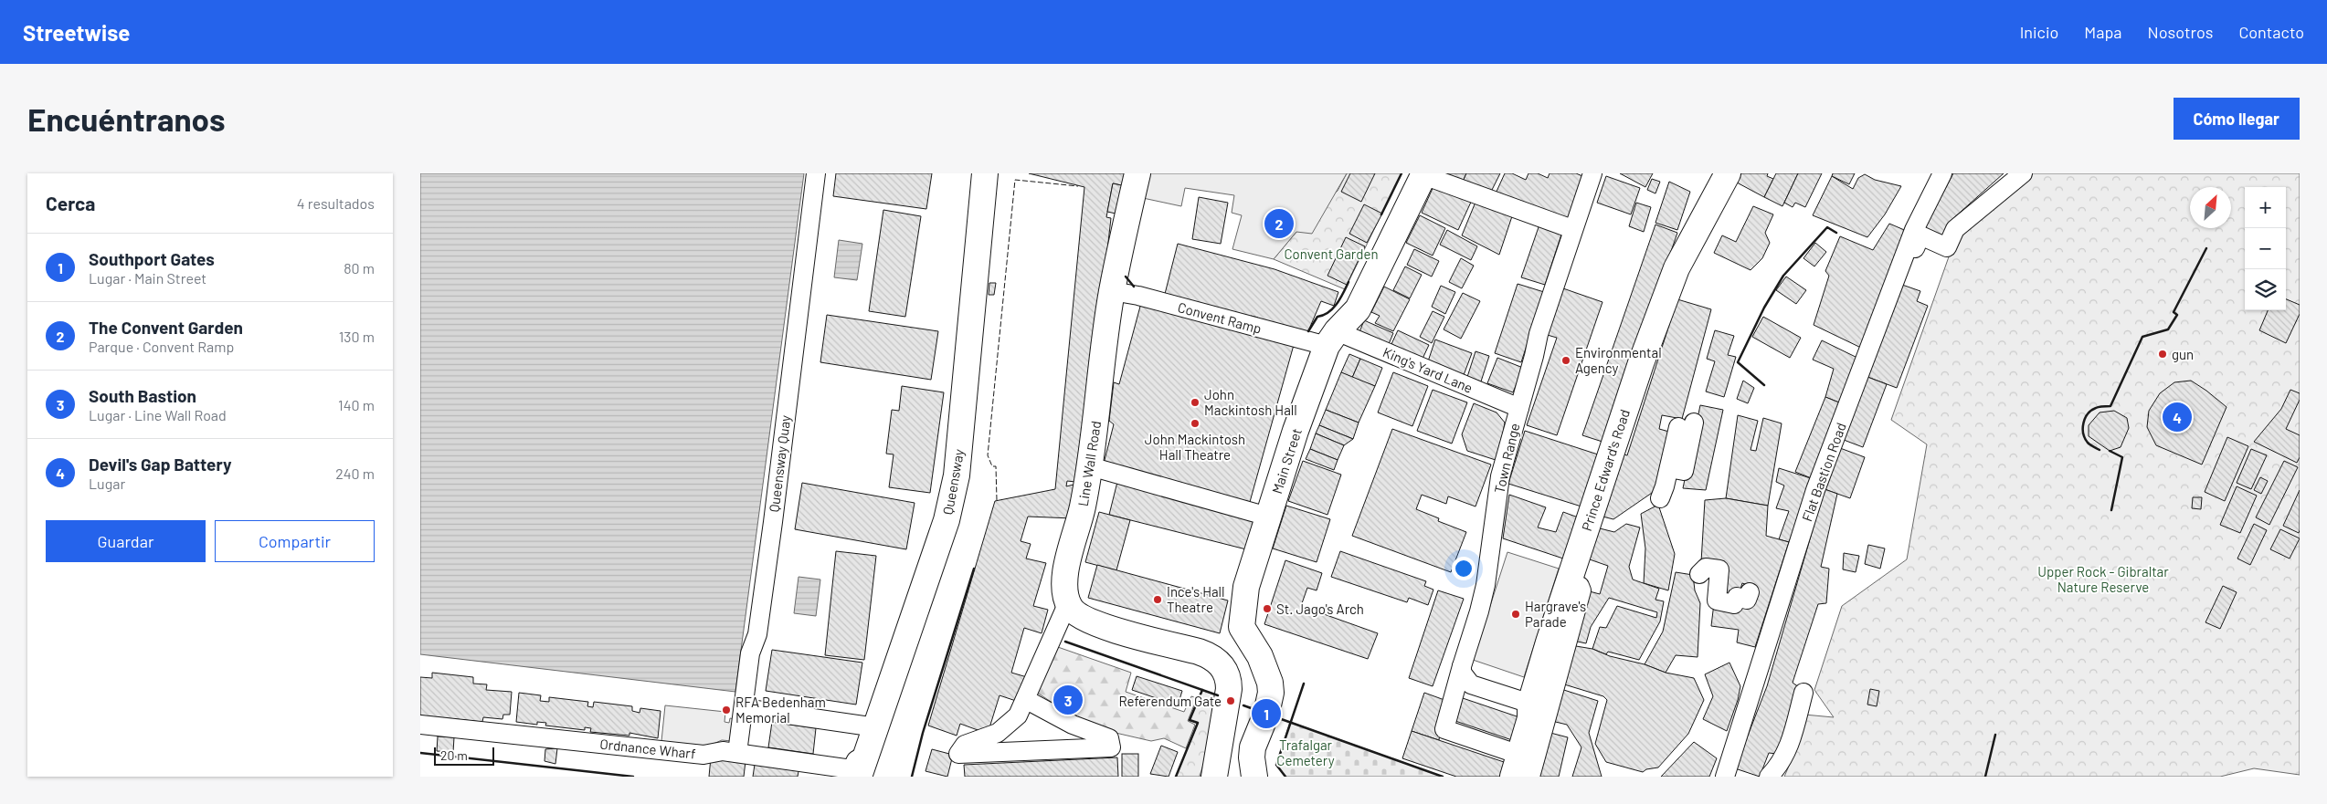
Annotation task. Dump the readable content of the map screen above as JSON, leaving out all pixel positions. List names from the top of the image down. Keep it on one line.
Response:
{"streets":{"street":["Convent Ramp","King's Yard Lane","Town Range","Main Street","Queensway Quay","Line Wall Road","Prince Edward's Road","Flat Bastion Road","Queensway","Ordnance Wharf"]},"crossings":[["Convent Ramp","King's Yard Lane"],["Convent Ramp","Main Street"],["Convent Ramp","Line Wall Road"],["King's Yard Lane","Town Range"],["King's Yard Lane","Main Street"],["Town Range","Prince Edward's Road"],["Queensway Quay","Ordnance Wharf"],["Queensway","Ordnance Wharf"]],"parks":["Convent Garden","Upper Rock - Gibraltar Nature Reserve","Trafalgar Cemetery"],"places":["gun","Environmental Agency","John Mackintosh Hall","John Mackintosh Hall Theatre","Ince's Hall Theatre","St. Jago's Arch","Hargrave's Parade","Referendum Gate","RFA Bedenham Memorial"],"scale_bar":"20 m","north":"top right","page":{"header":"Streetwise","nav":["Inicio","Mapa","Nosotros","Contacto"],"buttons":["Cómo llegar",["Guardar","Compartir"]],"title":"Encuéntranos","heading":["Cerca","4 resultados"],"map_buttons":["+","−"],"pins":["2","4","3","1"],"list":[{"mark":"1","name":"Southport Gates","note":"Lugar · Main Street","value":"80 m"},{"mark":"2","name":"The Convent Garden","note":"Parque · Convent Ramp","value":"130 m"},{"mark":"3","name":"South Bastion","note":"Lugar · Line Wall Road","value":"140 m"},{"mark":"4","name":"Devil's Gap Battery","note":"Lugar","value":"240 m"}],"scale":"20 m"}}
